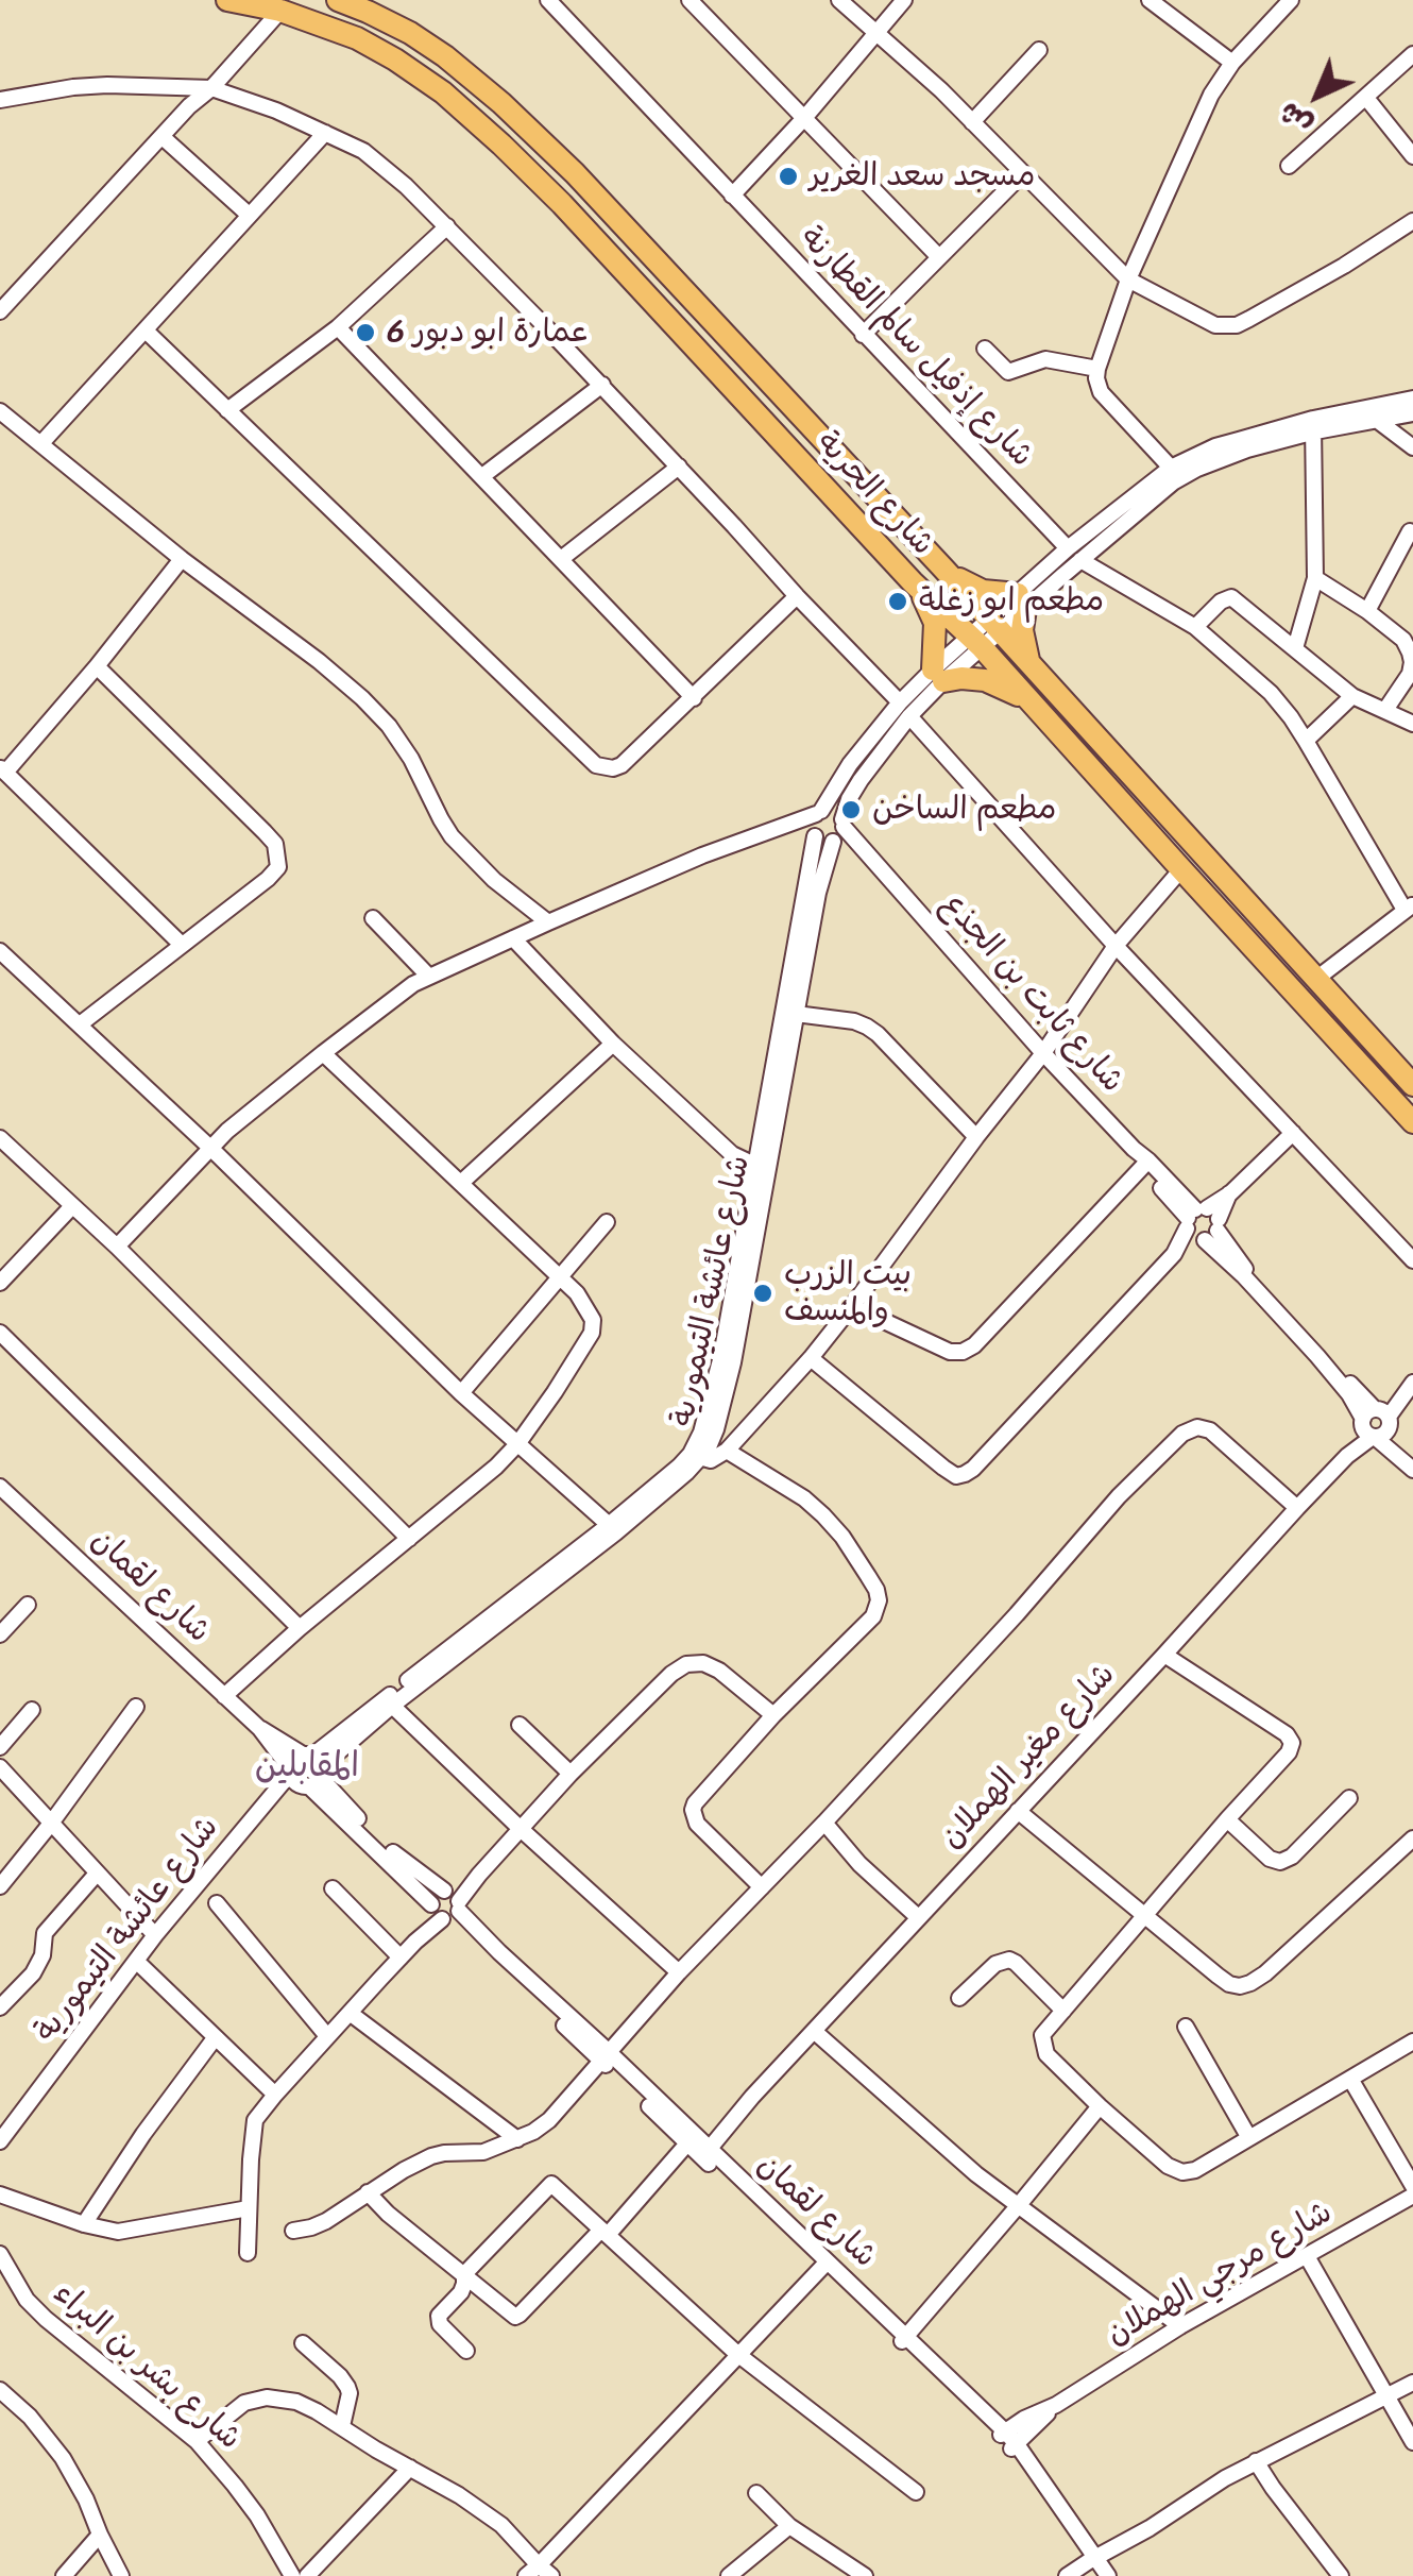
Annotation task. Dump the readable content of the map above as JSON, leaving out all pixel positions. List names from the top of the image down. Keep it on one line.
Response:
{"streets":{"highway":["شارع الحرية"],"street":["شارع إذفيل سالم القطارنة","شارع ثابت بن الجذع","شارع عائشة التيمورية","شارع لقمان","شارع مغير الهملان","شارع مرجي الهملان","شارع بشر بن البراء"]},"crossings":[["شارع ثابت بن الجذع","شارع عائشة التيمورية"],["شارع ثابت بن الجذع","شارع مغير الهملان"],["شارع عائشة التيمورية","شارع لقمان"],["شارع لقمان","شارع مغير الهملان"],["شارع لقمان","شارع مرجي الهملان"]],"districts":["المقابلين"],"places":["مسجد سعد الغرير","عمارة ابو دبور 6","مطعم ابو زغلة","مطعم الساخن","بيت الزرب والمنسف"],"north":"bottom left"}
